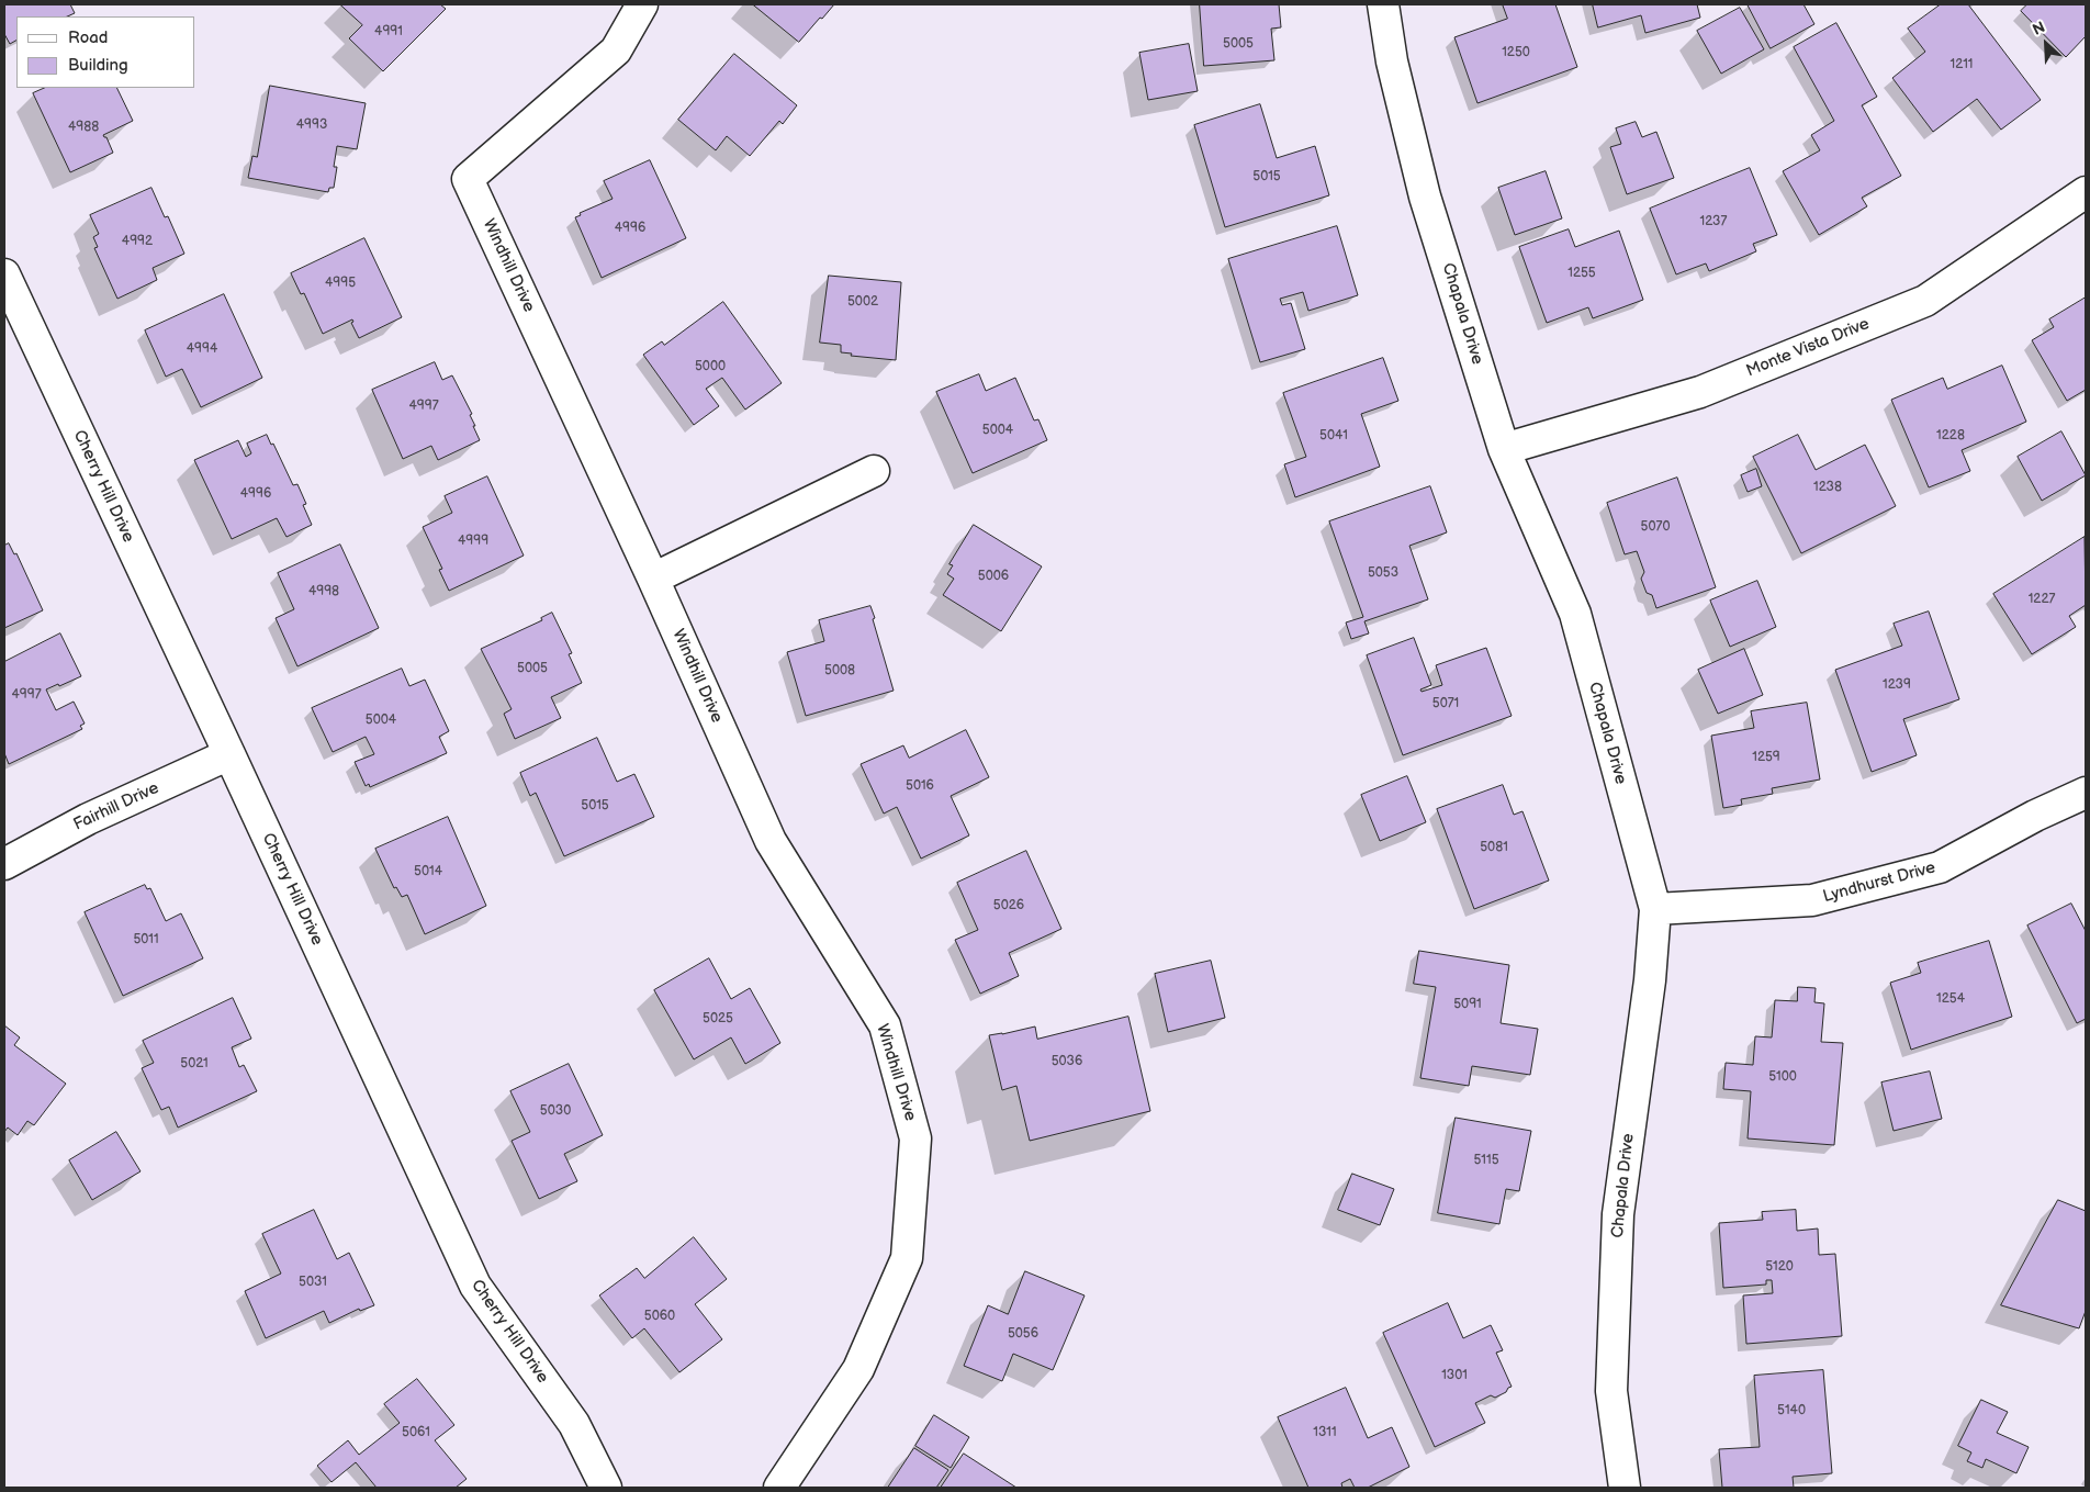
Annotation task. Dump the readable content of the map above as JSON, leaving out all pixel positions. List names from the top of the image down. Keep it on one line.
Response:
{"streets":{"street":["Windhill Drive","Chapala Drive","Monte Vista Drive","Cherry Hill Drive","Fairhill Drive","Lyndhurst Drive"]},"crossings":[["Chapala Drive","Monte Vista Drive"],["Chapala Drive","Lyndhurst Drive"],["Cherry Hill Drive","Fairhill Drive"]],"house_numbers":["4991","5005","1250","1211","4993","4988","5015","1237","4996","4992","1255","4995","5002","4994","5000","4997","5004","5041","1228","1238","4996","5070","4999","5053","5006","4998","1227","5005","5008","1239","4997","5071","5004","1259","5016","5015","5081","5014","5026","5011","1254","5091","5025","5036","5021","5100","5030","5115","5120","5031","5060","5056","1301","5140","5061","1311"],"legend":["Road","Building"],"north":"top left"}
